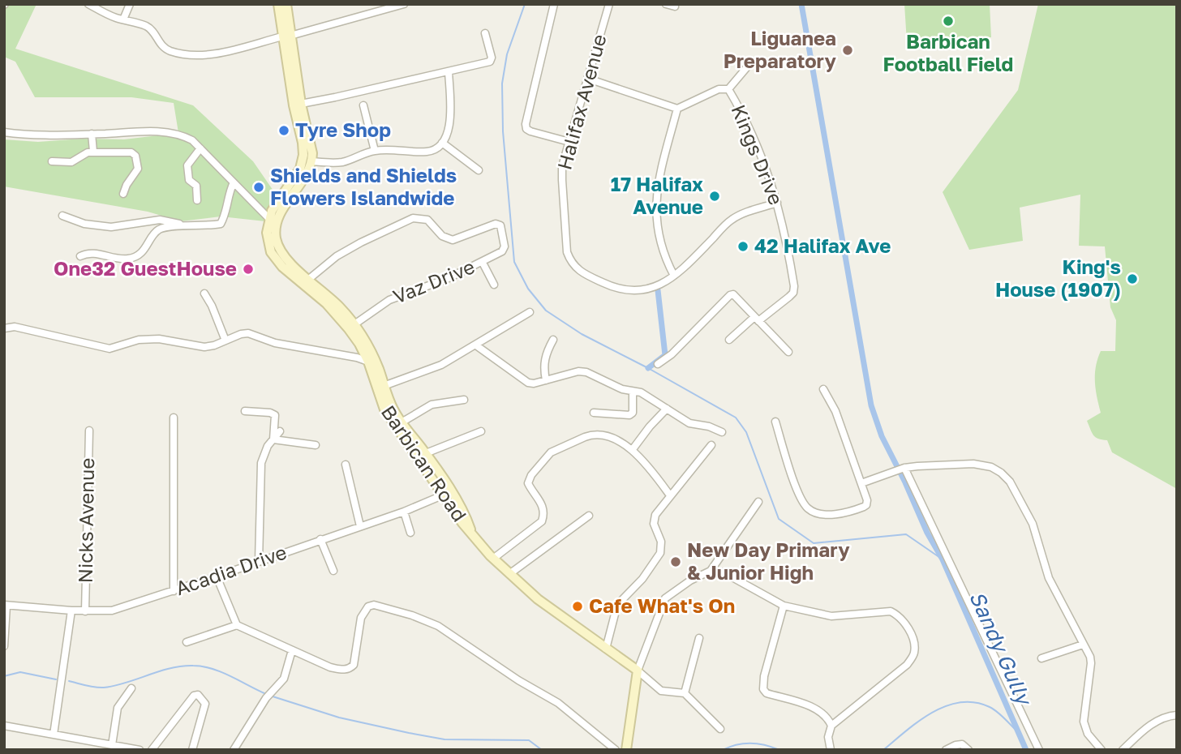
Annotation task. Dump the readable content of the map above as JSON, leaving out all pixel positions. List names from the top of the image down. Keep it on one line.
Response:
{"streets":{"main road":["Barbican Road"],"street":["Halifax Avenue","Kings Drive","Vaz Drive","Nicks Avenue","Acadia Drive"]},"crossings":[["Halifax Avenue","Kings Drive"],["Vaz Drive","Barbican Road"],["Barbican Road","Acadia Drive"],["Nicks Avenue","Acadia Drive"]],"water":["Sandy Gully"],"places":["Barbican Football Field","Liguanea Preparatory","Tyre Shop","Shields and Shields Flowers Islandwide","17 Halifax Avenue","42 Halifax Ave","One32 GuestHouse","King's House (1907)","New Day Primary & Junior High","Cafe What's On"]}
